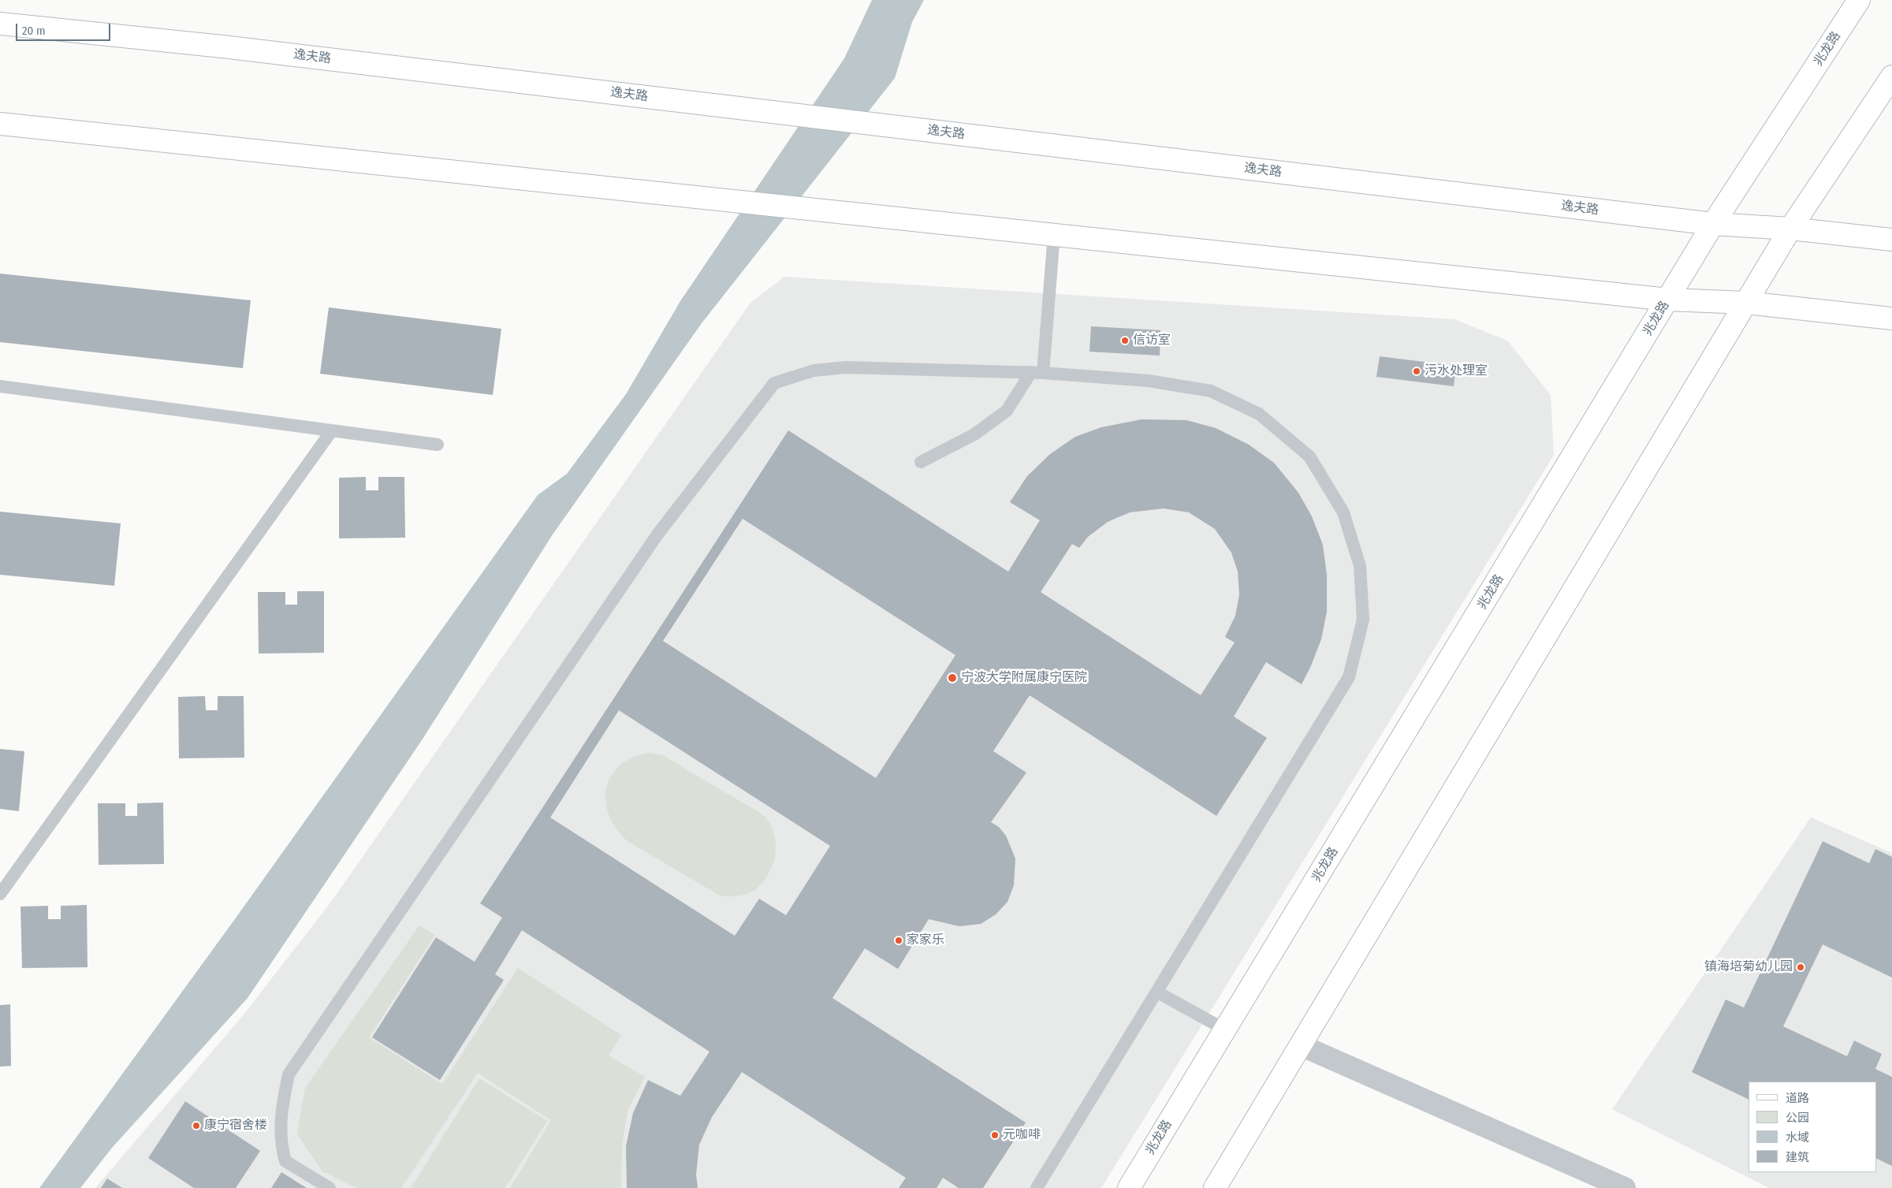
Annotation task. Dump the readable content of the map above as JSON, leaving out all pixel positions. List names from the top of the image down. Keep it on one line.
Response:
{"streets":{"main road":["兆龙路","逸夫路"]},"crossings":[["兆龙路","逸夫路"]],"places":["信访室","污水处理室","宁波大学附属康宁医院","家家乐","镇海培菊幼儿园","康宁宿舍楼","元咖啡"],"legend":["道路","公园","水域","建筑"],"scale_bar":"20 m"}
